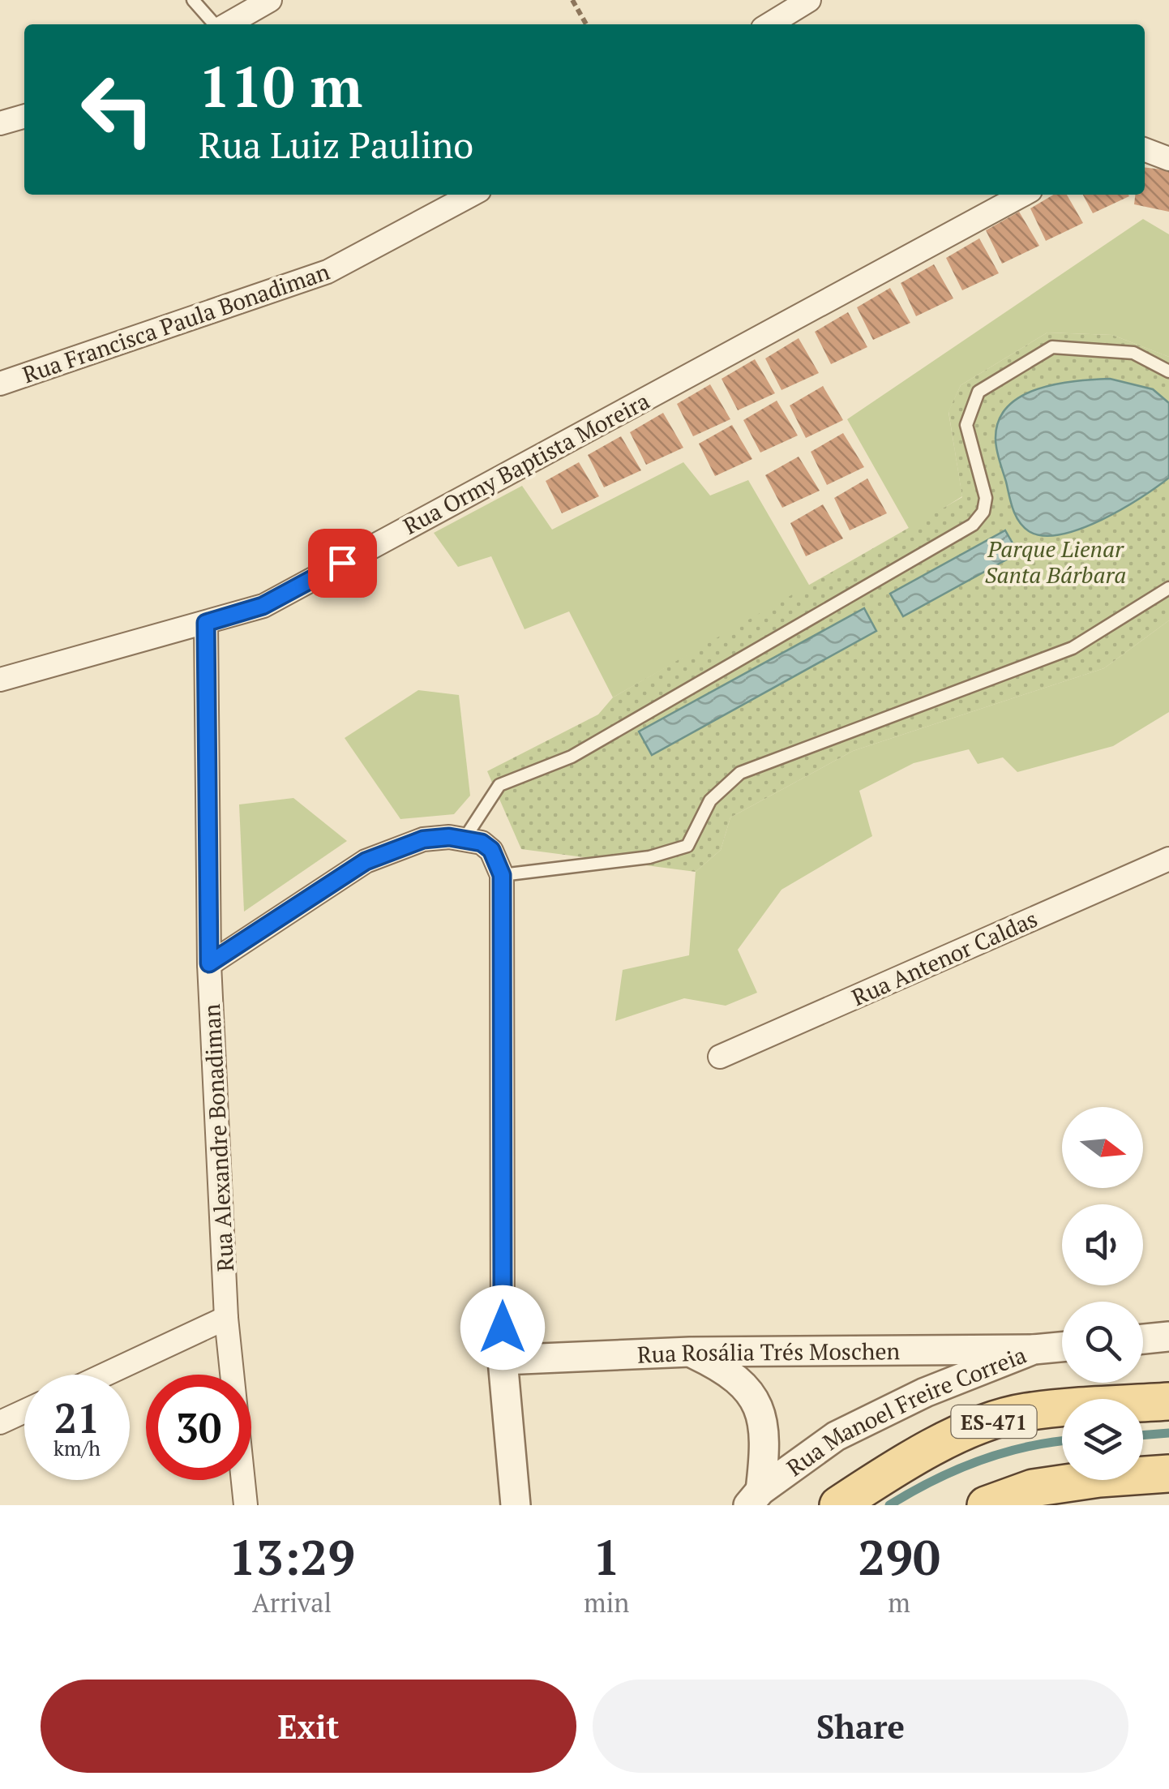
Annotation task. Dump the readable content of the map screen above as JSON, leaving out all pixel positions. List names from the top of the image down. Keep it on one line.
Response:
{"streets":{"main road":["ES-471"],"street":["Rua Francisca Paula Bonadiman","Rua Ormy Baptista Moreira","Rua Antenor Caldas","Rua Alexandre Bonadiman","Rua Rosália Trés Moschen","Rua Manoel Freire Correia"]},"crossings":[["Rua Ormy Baptista Moreira","Rua Alexandre Bonadiman"],["Rua Rosália Trés Moschen","Rua Manoel Freire Correia"]],"parks":["Parque Lienar Santa Bárbara"],"north":"right","page":{"turn":["110 m","Rua Luiz Paulino"],"speed":"21 km/h","limit":"30","eta":["13:29","Arrival","1","min","290","m"],"buttons":["Exit","Share"]}}
